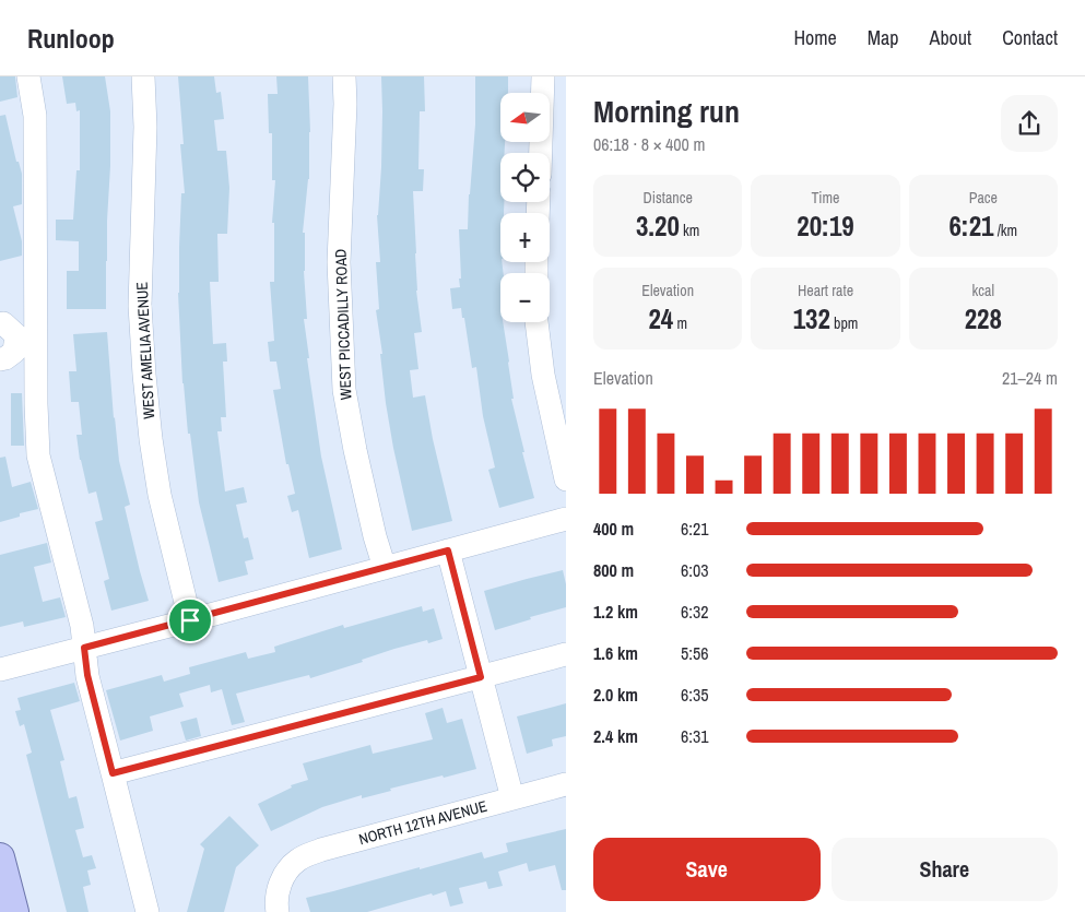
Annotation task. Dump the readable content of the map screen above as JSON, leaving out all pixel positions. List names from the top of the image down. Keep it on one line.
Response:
{"streets":{"street":["WEST PICCADILLY ROAD","WEST AMELIA AVENUE","NORTH 12TH AVENUE"]},"north":"left","page":{"header":"Runloop","nav":["Home","Map","About","Contact"],"heading":["Morning run","06:18 · 8 × 400 m"],"map_buttons":["+","−"],"stats":[["Distance","3.20 km"],["Time","20:19"],["Pace","6:21 /km"],["Elevation","24 m"],["Heart rate","132 bpm"],["kcal","228"]],"chart":["Elevation","21–24 m"],"list":[{"name":"400 m","note":"6:21"},{"name":"800 m","note":"6:03"},{"name":"1.2 km","note":"6:32"},{"name":"1.6 km","note":"5:56"},{"name":"2.0 km","note":"6:35"},{"name":"2.4 km","note":"6:31"}],"buttons":["Save","Share"]}}
